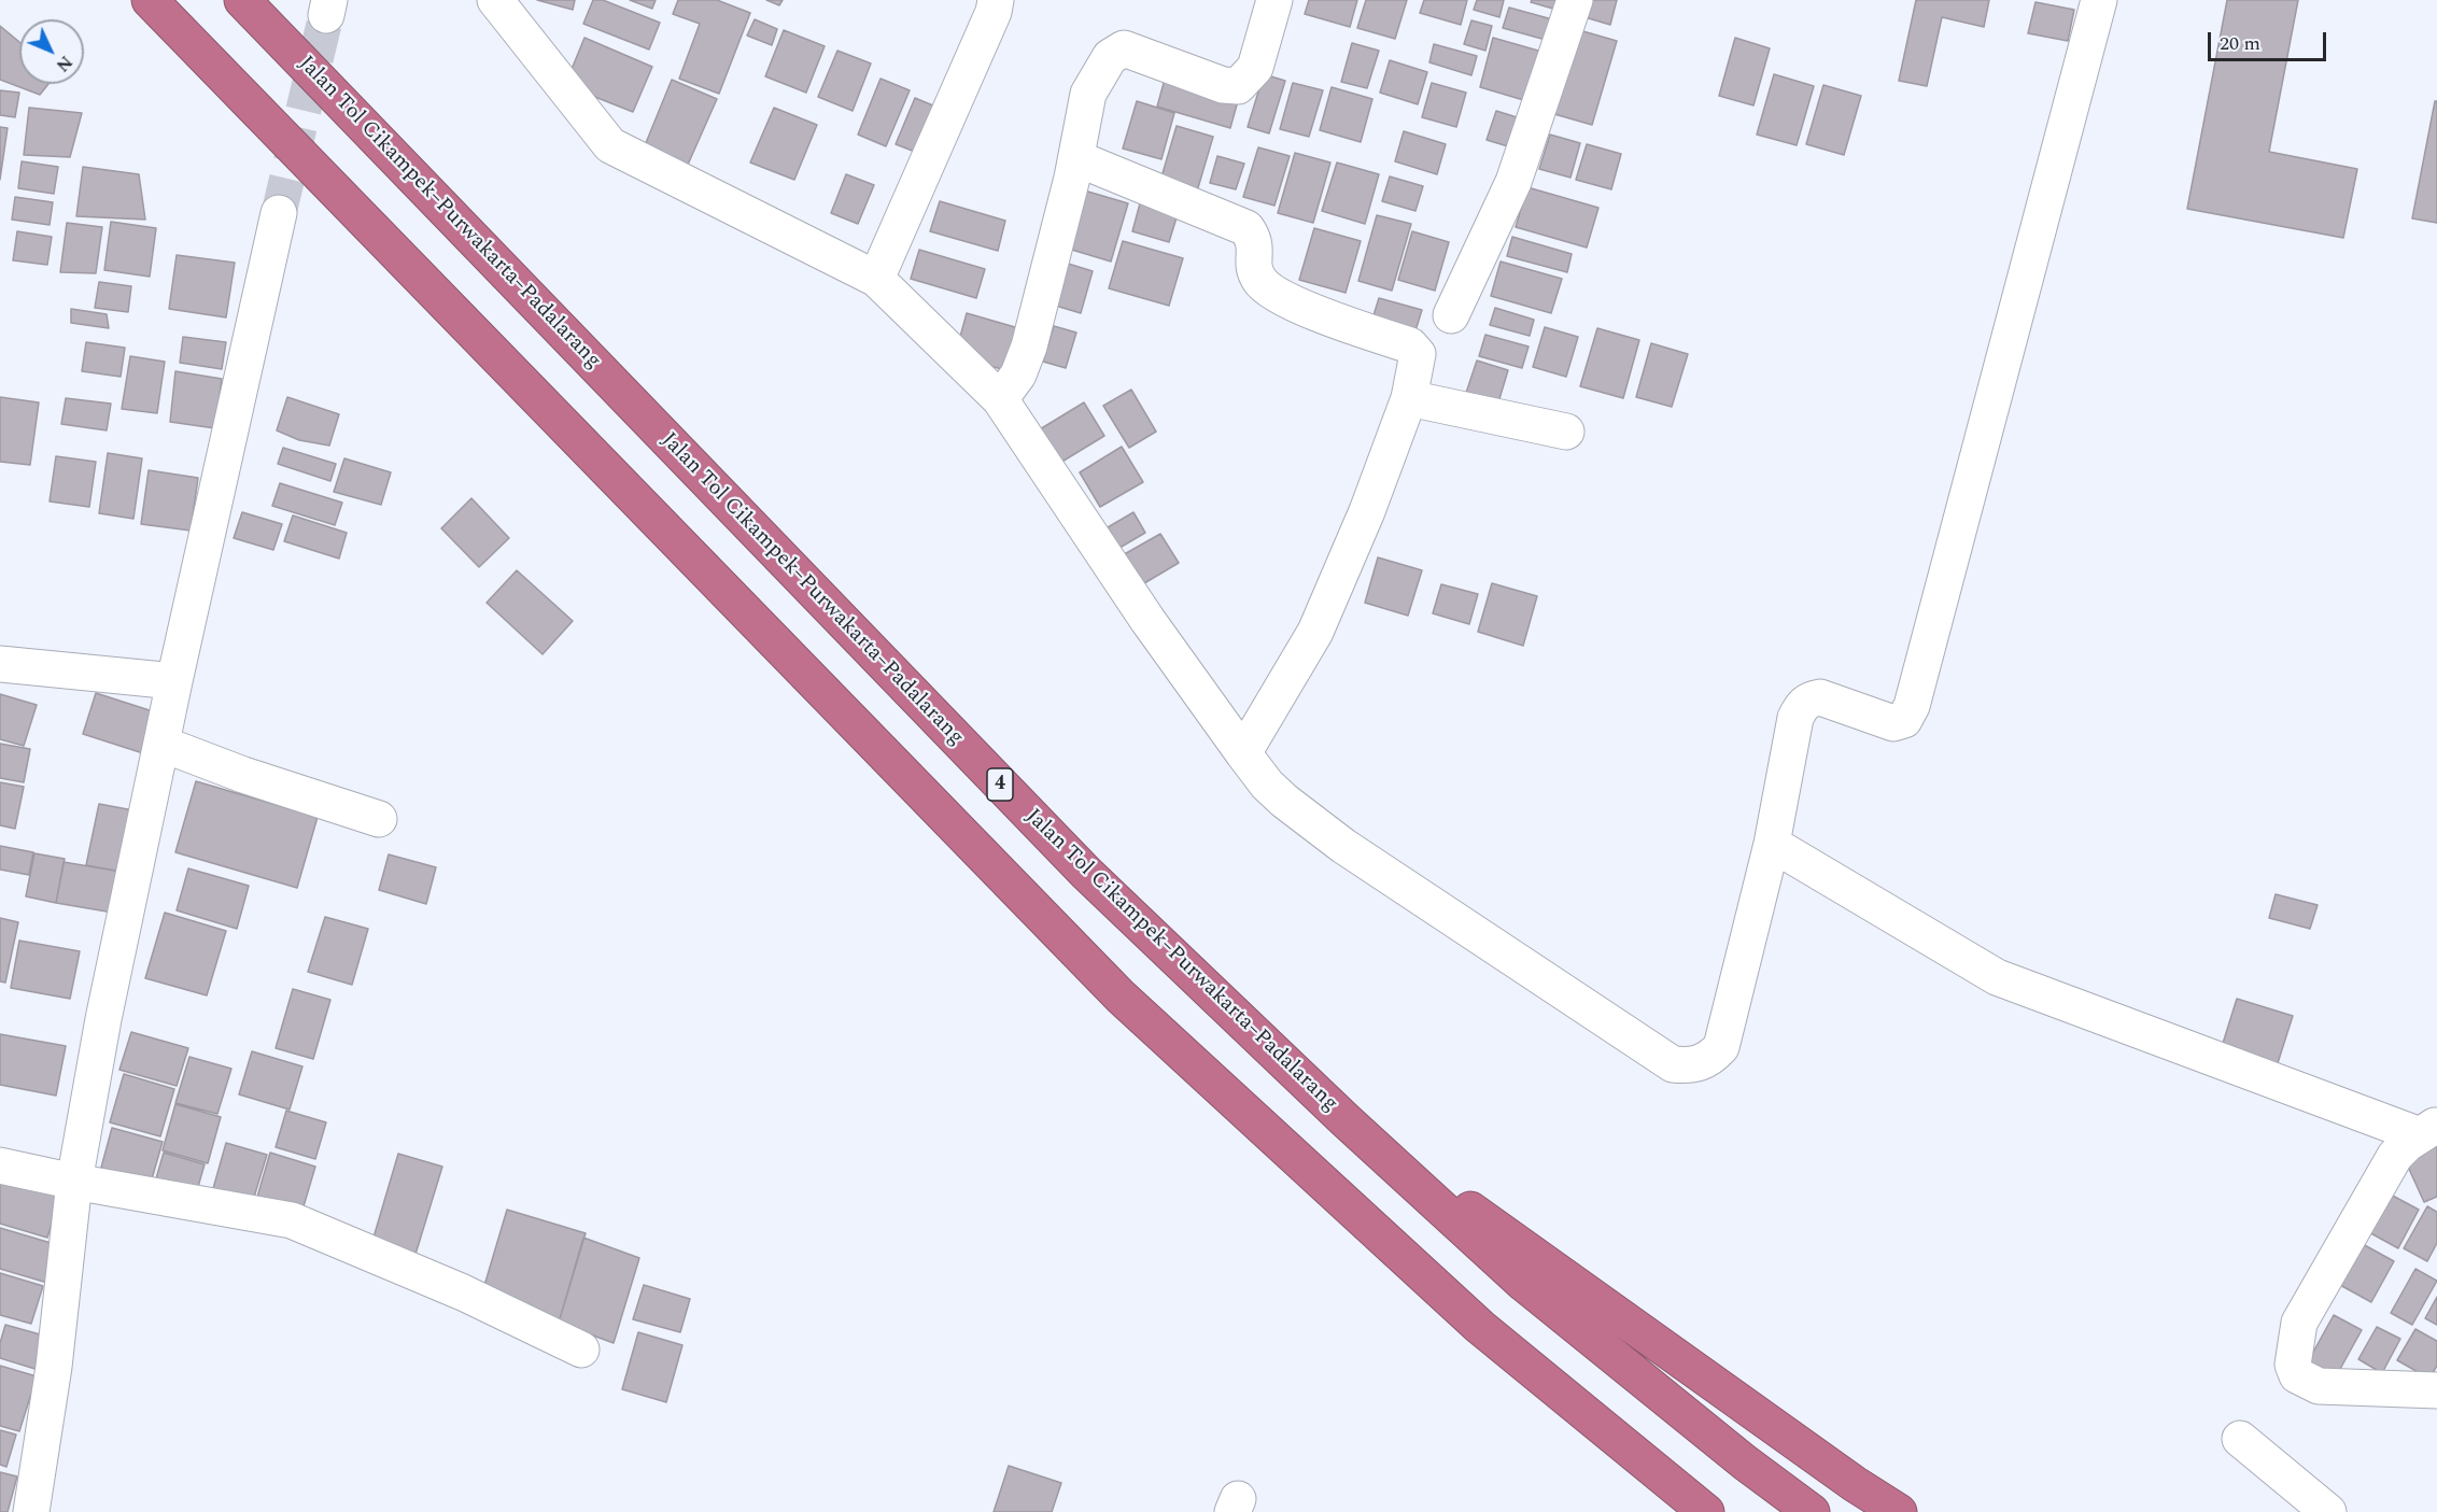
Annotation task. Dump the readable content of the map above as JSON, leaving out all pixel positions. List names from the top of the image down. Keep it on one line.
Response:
{"streets":{"highway":["Jalan Tol Cikampek–Purwakarta–Padalarang","4"]},"scale_bar":"20 m","north":"bottom right"}
